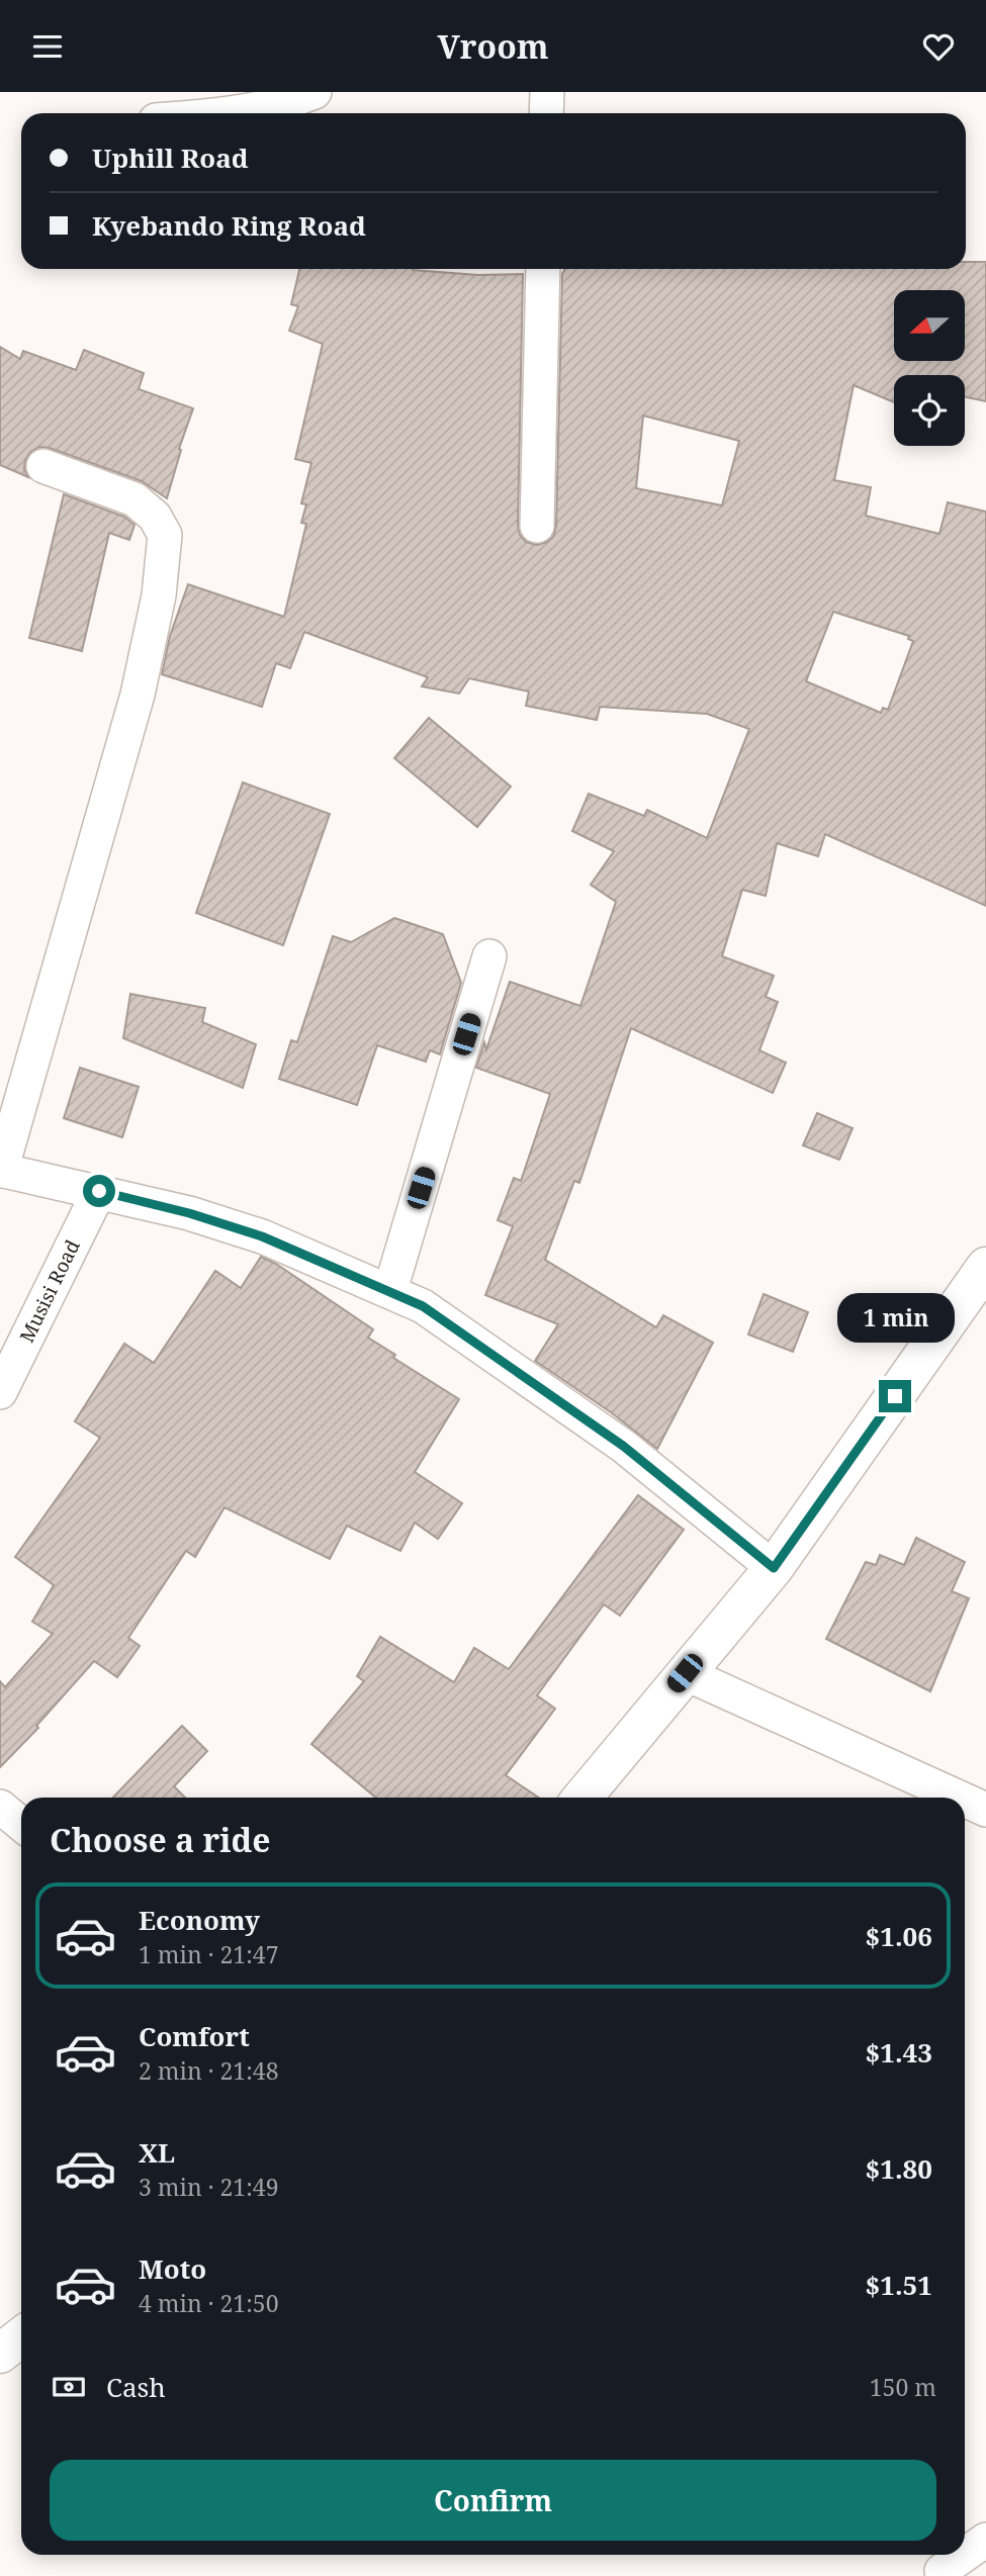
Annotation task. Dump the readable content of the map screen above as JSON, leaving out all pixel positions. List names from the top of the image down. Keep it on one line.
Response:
{"streets":{"street":["Musisi Road"]},"north":"left","page":{"header":"Vroom","banner":["Uphill Road","Kyebando Ring Road"],"bubble":"1 min","heading":"Choose a ride","list":[{"name":"Economy","note":"1 min · 21:47","value":"$1.06"},{"name":"Comfort","note":"2 min · 21:48","value":"$1.43"},{"name":"XL","note":"3 min · 21:49","value":"$1.80"},{"name":"Moto","note":"4 min · 21:50","value":"$1.51"}],"pay":["Cash","150 m"],"buttons":"Confirm"}}
